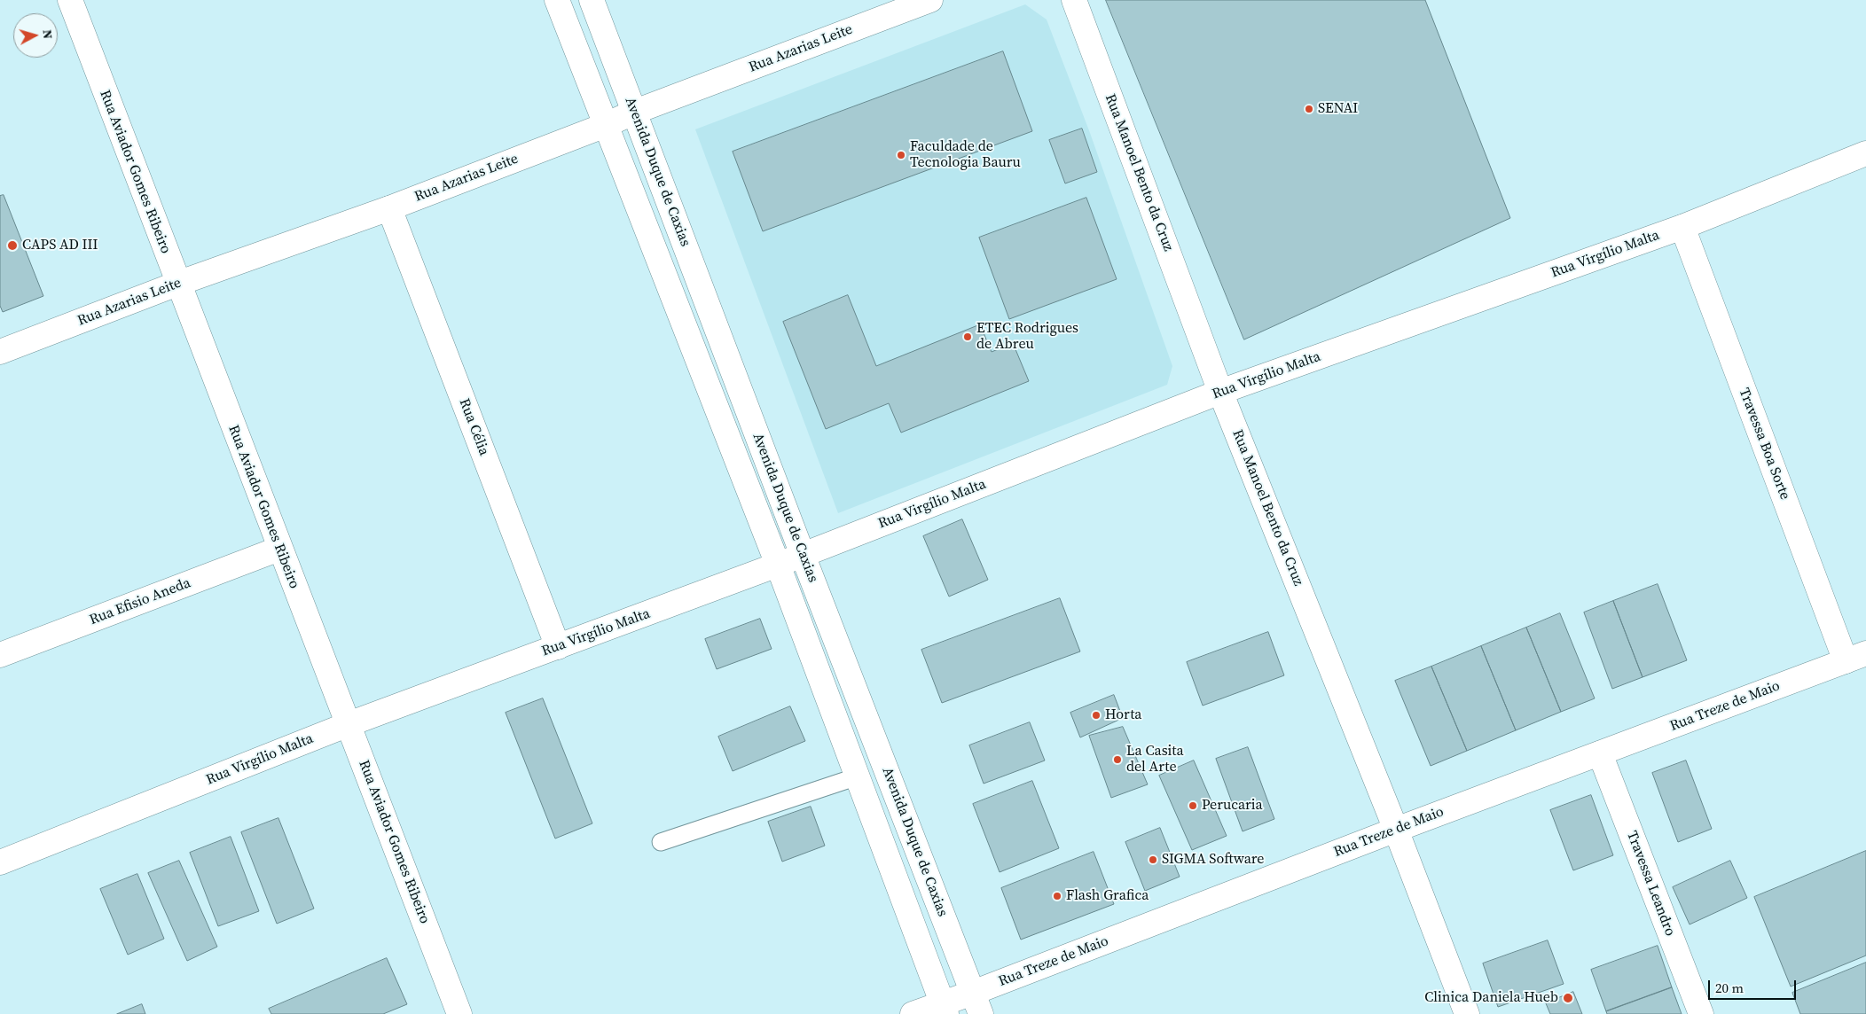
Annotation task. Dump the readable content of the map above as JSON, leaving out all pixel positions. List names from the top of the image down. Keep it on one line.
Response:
{"streets":{"street":["Rua Azarias Leite","Rua Aviador Gomes Ribeiro","Avenida Duque de Caxias","Rua Manoel Bento da Cruz","Rua Virgílio Malta","Rua Célia","Travessa Boa Sorte","Rua Efisio Aneda","Rua Treze de Maio","Travessa Leandro"]},"crossings":[["Rua Azarias Leite","Rua Aviador Gomes Ribeiro"],["Rua Azarias Leite","Avenida Duque de Caxias"],["Rua Azarias Leite","Rua Célia"],["Rua Aviador Gomes Ribeiro","Rua Virgílio Malta"],["Rua Aviador Gomes Ribeiro","Rua Efisio Aneda"],["Avenida Duque de Caxias","Rua Virgílio Malta"],["Avenida Duque de Caxias","Rua Treze de Maio"],["Rua Manoel Bento da Cruz","Rua Virgílio Malta"],["Rua Manoel Bento da Cruz","Rua Treze de Maio"],["Rua Virgílio Malta","Rua Célia"],["Rua Virgílio Malta","Travessa Boa Sorte"],["Travessa Boa Sorte","Rua Treze de Maio"],["Rua Treze de Maio","Travessa Leandro"]],"places":["SENAI","Faculdade de Tecnologia Bauru","CAPS AD III","ETEC Rodrigues de Abreu","Horta","La Casita del Arte","Perucaria","SIGMA Software","Flash Grafica","Clinica Daniela Hueb"],"scale_bar":"20 m","north":"right"}
